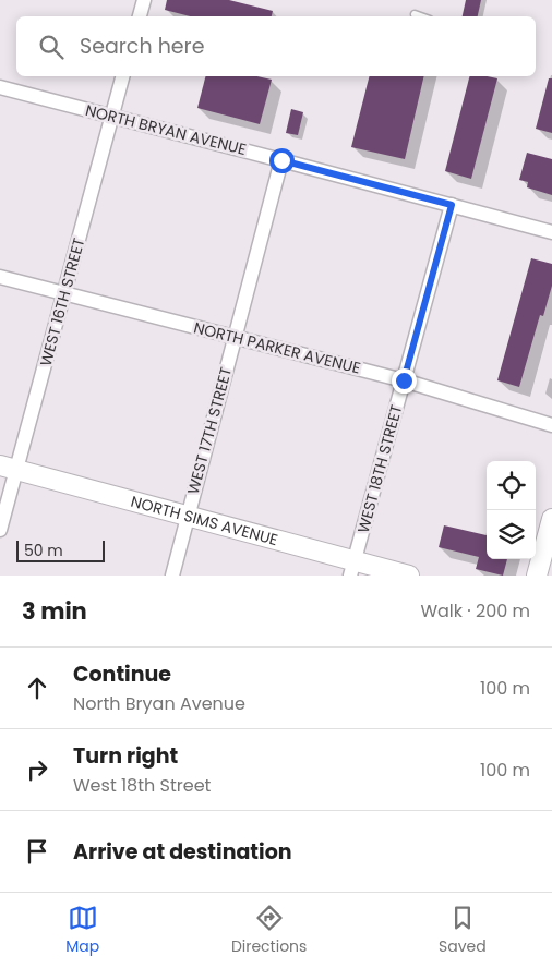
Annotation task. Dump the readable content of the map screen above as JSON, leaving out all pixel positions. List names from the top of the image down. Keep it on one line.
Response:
{"streets":{"street":["NORTH BRYAN AVENUE","WEST 16TH STREET","NORTH PARKER AVENUE","WEST 17TH STREET","WEST 18TH STREET","NORTH SIMS AVENUE"]},"crossings":[["NORTH BRYAN AVENUE","WEST 16TH STREET"],["NORTH BRYAN AVENUE","WEST 17TH STREET"],["NORTH BRYAN AVENUE","WEST 18TH STREET"],["WEST 16TH STREET","NORTH PARKER AVENUE"],["WEST 16TH STREET","NORTH SIMS AVENUE"],["NORTH PARKER AVENUE","WEST 17TH STREET"],["NORTH PARKER AVENUE","WEST 18TH STREET"],["WEST 17TH STREET","NORTH SIMS AVENUE"],["WEST 18TH STREET","NORTH SIMS AVENUE"]],"scale_bar":"50 m","page":{"search":"Search here","scale":"50 m","heading":["3 min","Walk · 200 m"],"list":[["Continue","North Bryan Avenue","100 m"],["Turn right","West 18th Street","100 m"],"Arrive at destination"],"nav":["Map","Directions","Saved"]}}
